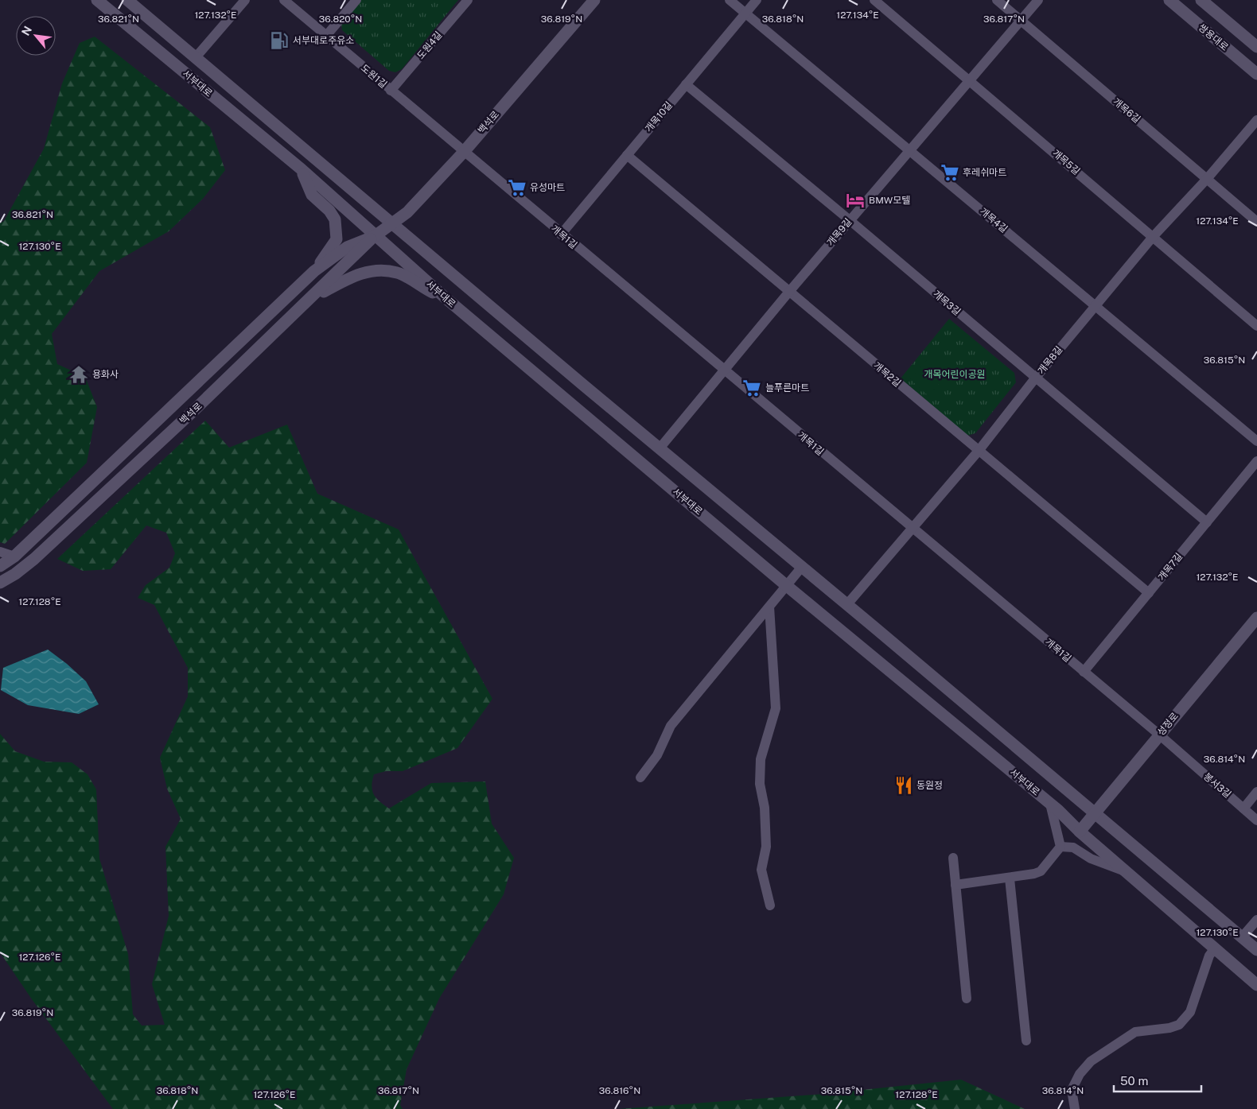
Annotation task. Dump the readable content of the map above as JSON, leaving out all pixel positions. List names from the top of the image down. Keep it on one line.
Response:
{"streets":{"main road":["쌍용대로","서부대로","백석로","성정로"],"street":["도원4길","도원1길","개목6길","개목10길","개목5길","개목4길","개목9길","개목1길","개목3길","개목8길","개목2길","개목7길","봉서3길"]},"crossings":[["도원4길","도원1길"],["도원1길","백석로"],["도원1길","개목1길"],["서부대로","백석로"],["서부대로","개목9길"],["서부대로","개목8길"],["서부대로","성정로"],["개목6길","개목9길"],["개목6길","개목8길"],["개목10길","개목4길"],["개목10길","개목1길"],["개목10길","개목3길"],["개목10길","개목2길"],["백석로","개목1길"],["개목5길","개목9길"],["개목5길","개목8길"],["개목4길","개목9길"],["개목4길","개목8길"],["개목9길","개목1길"],["개목9길","개목3길"],["개목9길","개목2길"],["개목1길","개목8길"],["개목1길","개목7길"],["개목1길","성정로"],["개목1길","봉서3길"],["개목3길","개목8길"],["개목3길","개목7길"],["개목8길","개목2길"],["개목2길","개목7길"],["성정로","봉서3길"]],"parks":["개목어린이공원"],"places":{"fuel station":["서부대로주유소"],"supermarket":["후레쉬마트","유성마트","늘푸른마트"],"hotel":["BMW모텔"],"temple":["용화사"],"restaurant":["동원정"]},"scale_bar":"50 m","north":"top left","coordinates":["127.132°E","127.134°E","36.821°N","36.820°N","36.819°N","36.818°N","36.817°N","127.130°E","36.815°N","127.128°E","36.814°N","127.126°E","36.816°N"]}
